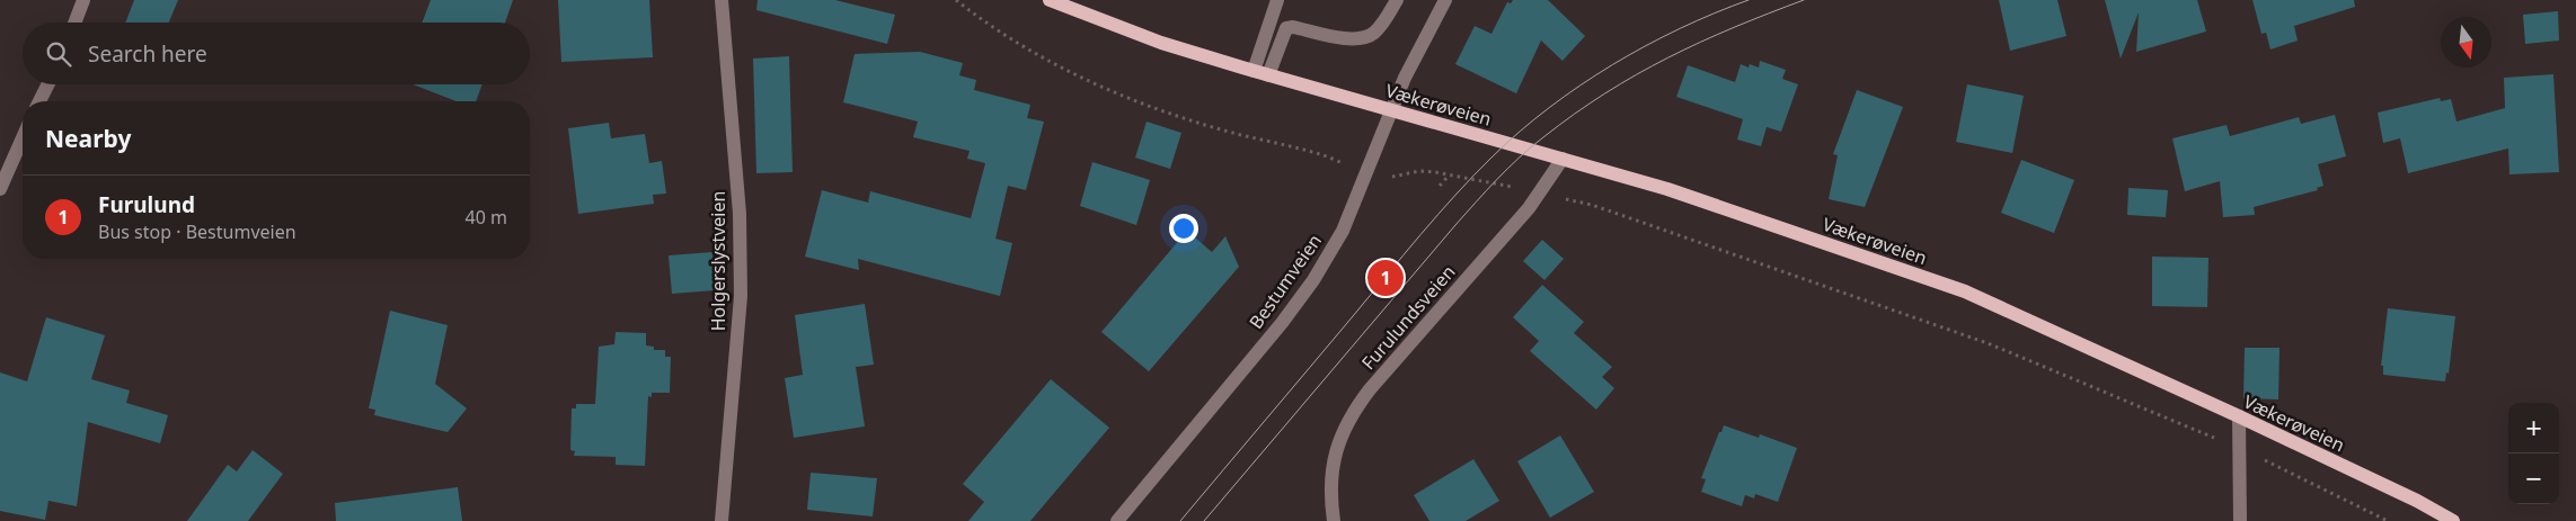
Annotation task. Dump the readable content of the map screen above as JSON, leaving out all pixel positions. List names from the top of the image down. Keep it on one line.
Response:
{"streets":{"main road":["Vækerøveien"],"street":["Holgerslystveien","Bestumveien","Furulundsveien"]},"crossings":[["Vækerøveien","Bestumveien"],["Vækerøveien","Furulundsveien"]],"north":"bottom","page":{"search":"Search here","heading":"Nearby","list":[{"mark":"1","name":"Furulund","note":"Bus stop · Bestumveien","value":"40 m"}],"pins":"1","map_buttons":["+","−"]}}
